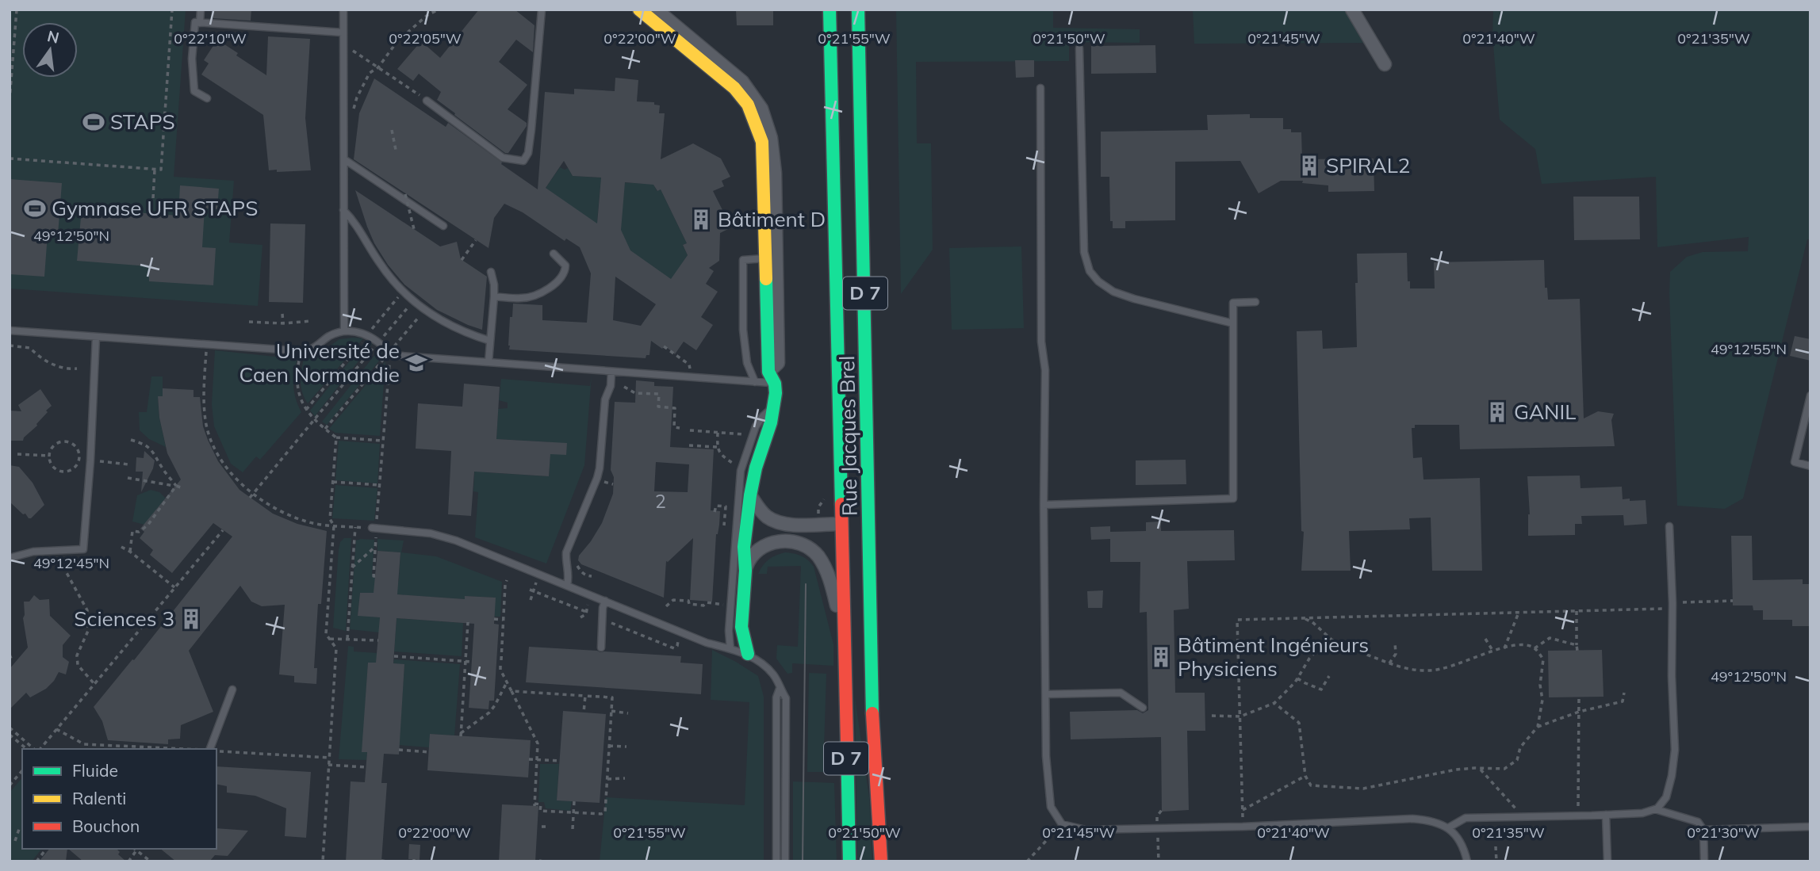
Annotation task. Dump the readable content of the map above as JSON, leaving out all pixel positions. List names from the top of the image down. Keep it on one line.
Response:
{"streets":{"main road":["D 7","Rue Jacques Brel"]},"places":{"sports":["STAPS","Gymnase UFR STAPS"],"building":["SPIRAL2","Bâtiment D","GANIL","Sciences 3","Bâtiment Ingénieurs Physiciens"],"school or university":["Université de Caen Normandie"]},"house_numbers":["2"],"legend":["Fluide","Ralenti","Bouchon"],"north":"top","coordinates":["0°22'05\"W","0°22'00\"W","0°21'55\"W","0°21'50\"W","0°21'45\"W","0°21'40\"W","0°21'35\"W","0°22'10\"W","49°12'50\"N","49°12'55\"N","49°12'45\"N","0°21'30\"W"]}
